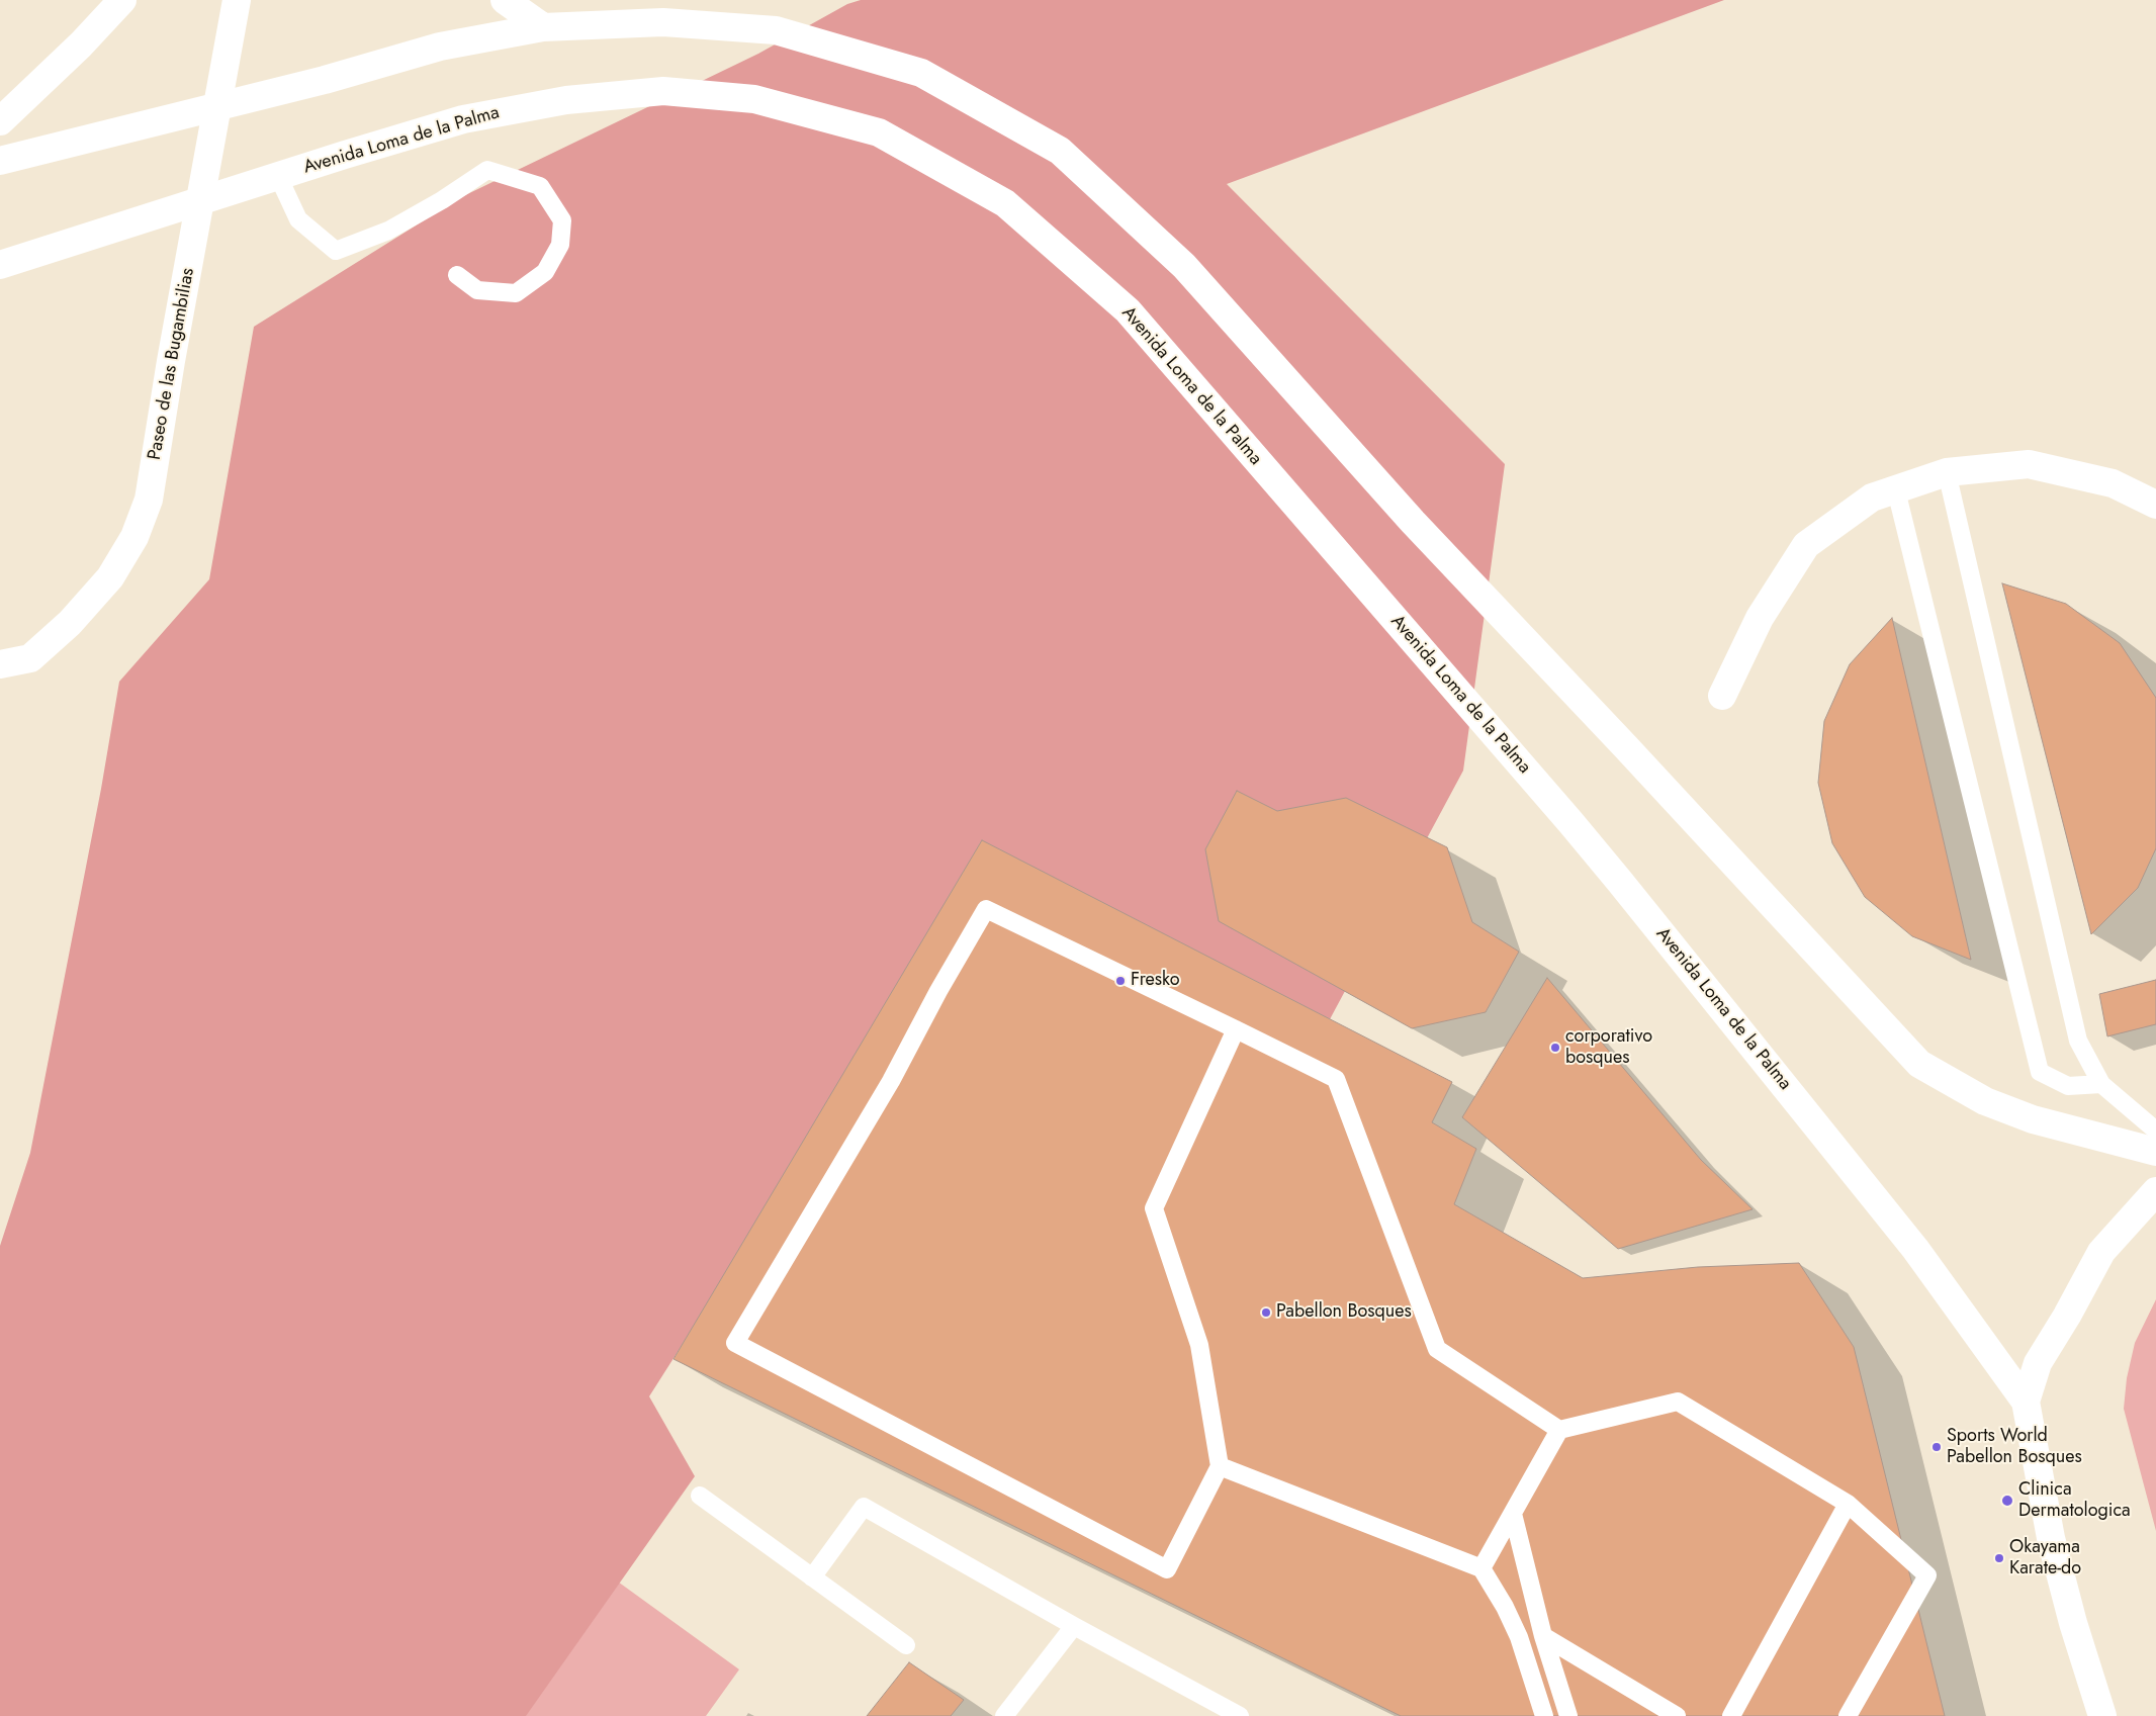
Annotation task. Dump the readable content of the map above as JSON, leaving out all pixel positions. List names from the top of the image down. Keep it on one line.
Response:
{"streets":{"main road":["Avenida Loma de la Palma","Paseo de las Bugambilias"]},"places":["Fresko","corporativo bosques","Pabellon Bosques","Sports World Pabellon Bosques","Clinica Dermatologica","Okayama Karate-do"]}
